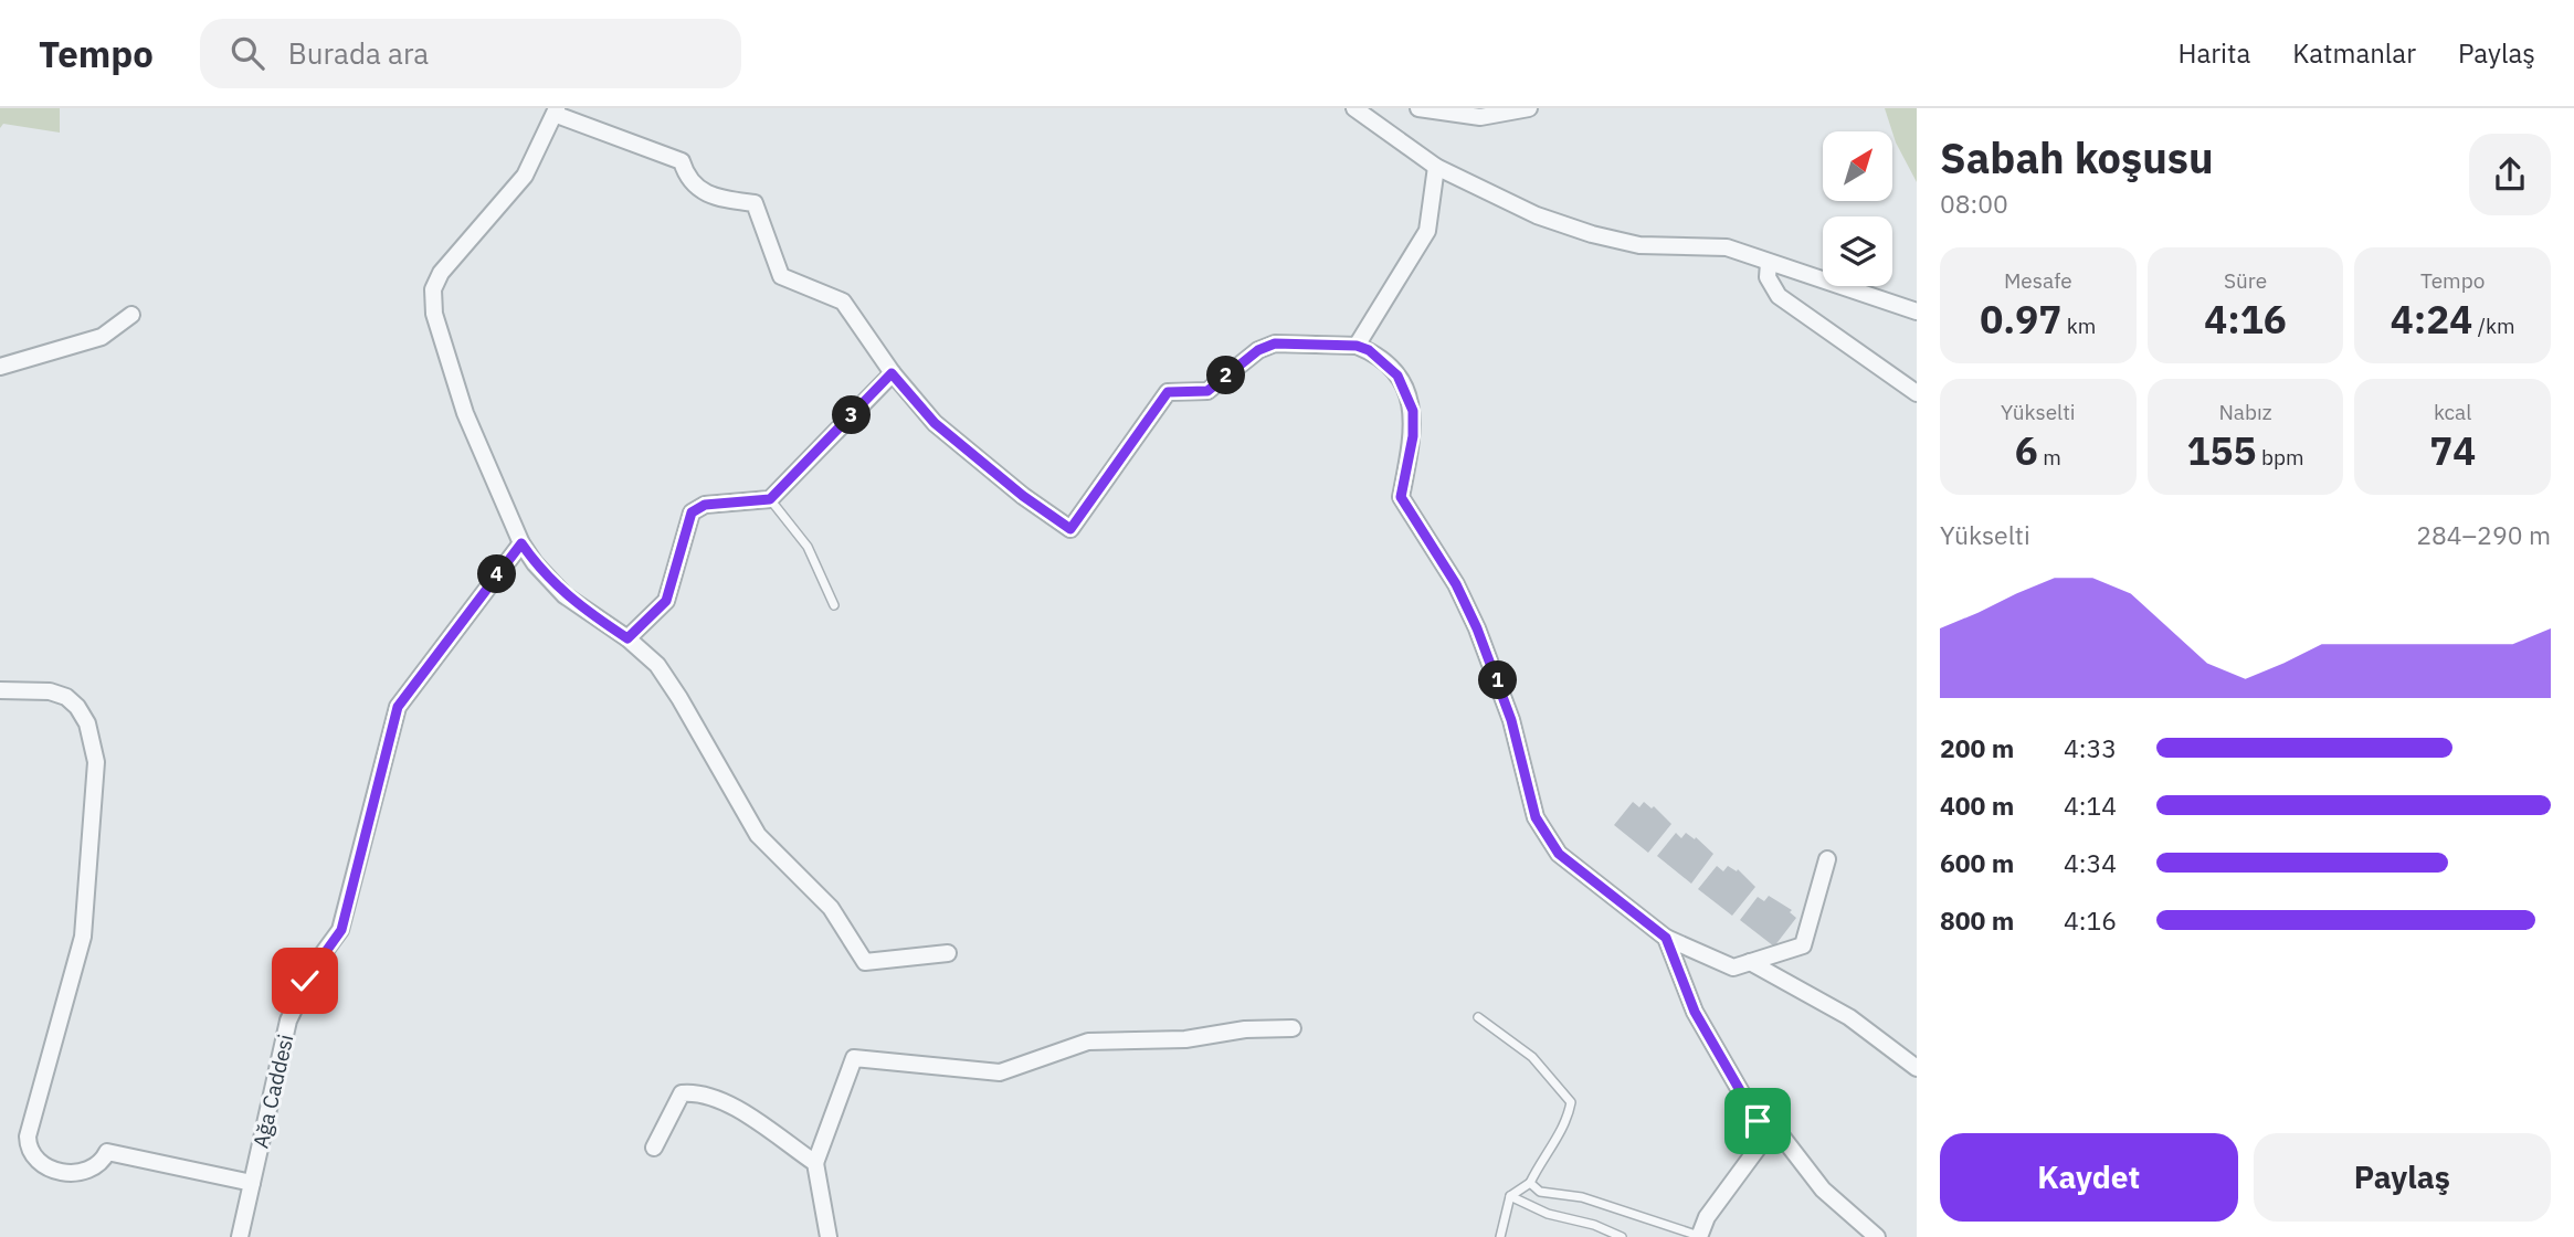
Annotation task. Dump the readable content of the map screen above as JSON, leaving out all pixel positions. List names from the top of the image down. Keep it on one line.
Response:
{"streets":{"street":["Ağa Caddesi"]},"north":"top right","page":{"header":"Tempo","search":"Burada ara","nav":["Harita","Katmanlar","Paylaş"],"heading":["Sabah koşusu","08:00"],"stats":[["Mesafe","0.97 km"],["Süre","4:16"],["Tempo","4:24 /km"],["Yükselti","6 m"],["Nabız","155 bpm"],["kcal","74"]],"pins":["2","3","4","1"],"chart":["Yükselti","284–290 m"],"list":[{"name":"200 m","note":"4:33"},{"name":"400 m","note":"4:14"},{"name":"600 m","note":"4:34"},{"name":"800 m","note":"4:16"}],"buttons":["Kaydet","Paylaş"]}}
